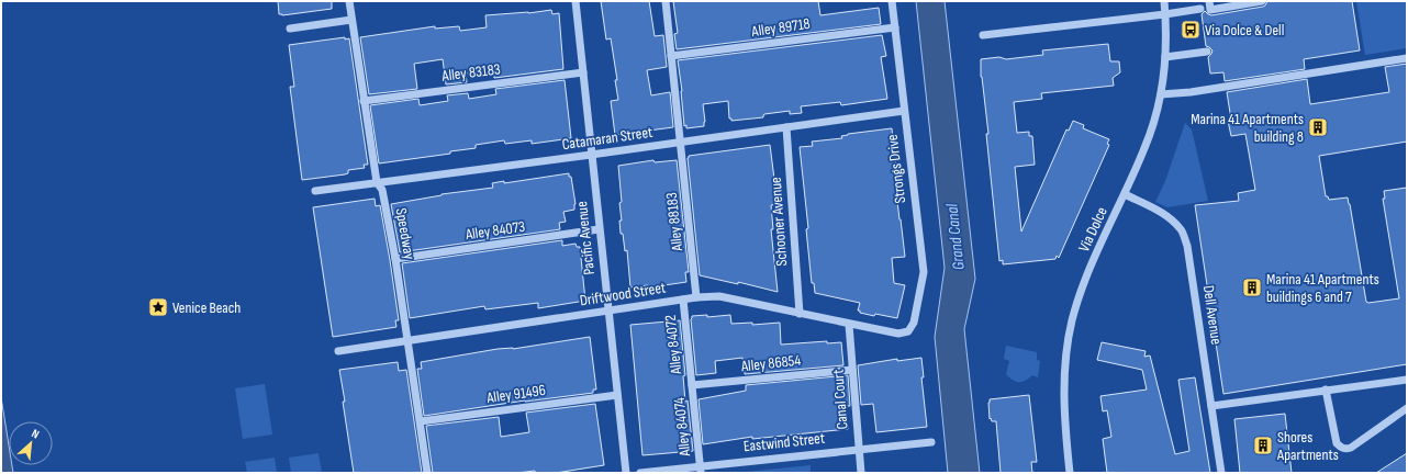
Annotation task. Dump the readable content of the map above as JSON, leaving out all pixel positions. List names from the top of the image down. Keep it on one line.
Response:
{"streets":{"street":["Alley 89718","Alley 83183","Catamaran Street","Strongs Drive","Alley 88183","Schooner Avenue","Via Dolce","Alley 84073","Speedway","Pacific Avenue","Driftwood Street","Dell Avenue","Alley 84072","Alley 86854","Alley 91496","Canal Court","Alley 84074","Eastwind Street"]},"crossings":[["Alley 89718","Strongs Drive"],["Alley 89718","Alley 88183"],["Alley 83183","Speedway"],["Alley 83183","Pacific Avenue"],["Catamaran Street","Strongs Drive"],["Catamaran Street","Alley 88183"],["Catamaran Street","Schooner Avenue"],["Catamaran Street","Speedway"],["Catamaran Street","Pacific Avenue"],["Strongs Drive","Driftwood Street"],["Alley 88183","Driftwood Street"],["Schooner Avenue","Driftwood Street"],["Via Dolce","Dell Avenue"],["Alley 84073","Speedway"],["Alley 84073","Pacific Avenue"],["Speedway","Driftwood Street"],["Speedway","Alley 91496"],["Pacific Avenue","Driftwood Street"],["Pacific Avenue","Alley 91496"],["Driftwood Street","Alley 84072"],["Driftwood Street","Canal Court"],["Alley 84072","Alley 86854"],["Alley 84072","Alley 84074"],["Alley 86854","Canal Court"],["Alley 86854","Alley 84074"],["Canal Court","Eastwind Street"],["Alley 84074","Eastwind Street"]],"water":["Grand Canal"],"places":{"bus stop":["Via Dolce & Dell"],"building":["Marina 41 Apartments building 8","Marina 41 Apartments buildings 6 and 7","Shores Apartments"],"place":["Venice Beach"]},"north":"top right"}
